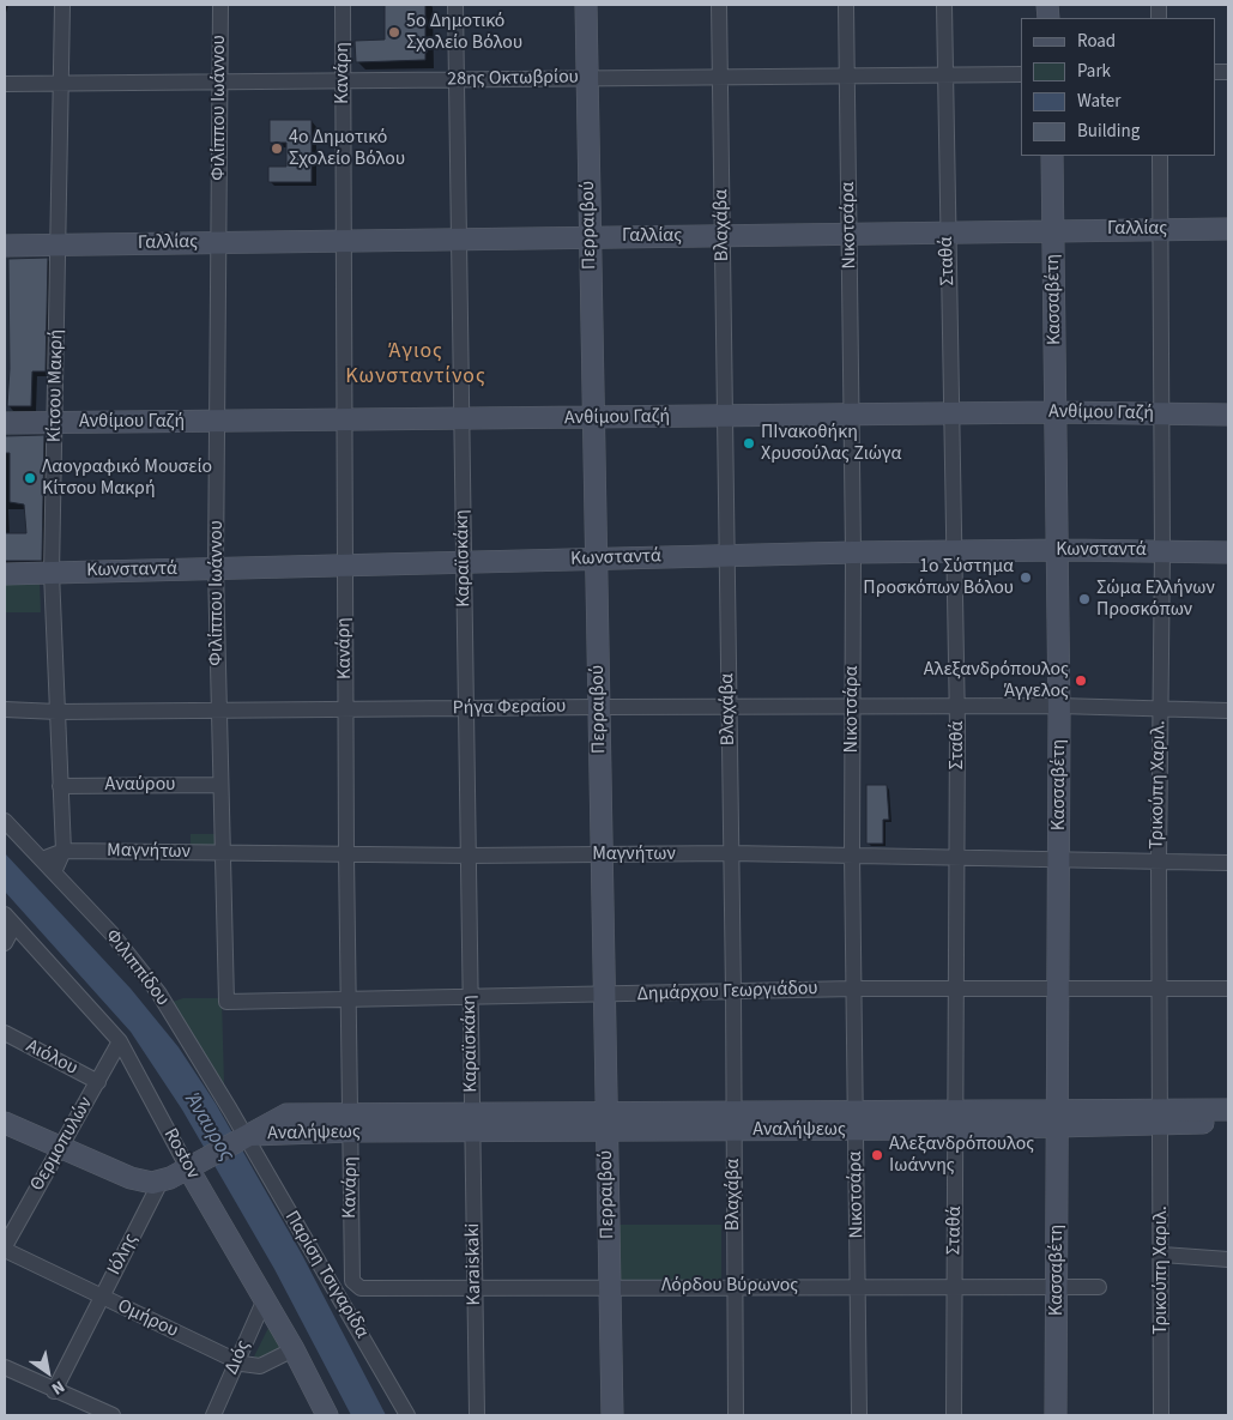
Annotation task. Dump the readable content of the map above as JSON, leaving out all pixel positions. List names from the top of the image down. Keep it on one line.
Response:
{"streets":{"street":["Κανάρη","28ης Οκτωβρίου","Φιλίππου Ιωάννου","Περραιβού","Βλαχάβα","Νικοτσάρα","Γαλλίας","Σταθά","Κασσαβέτη","Κίτσου Μακρή","Ανθίμου Γαζή","Κωνσταντά","Καραϊσκάκη","Ρήγα Φεραίου","Αναύρου","Τρικούπη Χαριλ.","Μαγνήτων","Φιλιππίδου","Δημάρχου Γεωργιάδου","Αιόλου","Αναλήψεως","Θερμοπυλών","Rostov","Ιόλης","Karaiskaki","Παρίση Τσιγαρίδα","Λόρδου Βύρωνος","Ομήρου","Διός"]},"crossings":[["Κανάρη","28ης Οκτωβρίου"],["Κανάρη","Γαλλίας"],["Κανάρη","Ανθίμου Γαζή"],["Κανάρη","Κωνσταντά"],["Κανάρη","Ρήγα Φεραίου"],["Κανάρη","Μαγνήτων"],["Κανάρη","Δημάρχου Γεωργιάδου"],["Κανάρη","Αναλήψεως"],["Κανάρη","Λόρδου Βύρωνος"],["28ης Οκτωβρίου","Φιλίππου Ιωάννου"],["28ης Οκτωβρίου","Περραιβού"],["28ης Οκτωβρίου","Βλαχάβα"],["28ης Οκτωβρίου","Νικοτσάρα"],["28ης Οκτωβρίου","Σταθά"],["28ης Οκτωβρίου","Κίτσου Μακρή"],["28ης Οκτωβρίου","Καραϊσκάκη"],["Φιλίππου Ιωάννου","Γαλλίας"],["Φιλίππου Ιωάννου","Ανθίμου Γαζή"],["Φιλίππου Ιωάννου","Κωνσταντά"],["Φιλίππου Ιωάννου","Ρήγα Φεραίου"],["Φιλίππου Ιωάννου","Αναύρου"],["Φιλίππου Ιωάννου","Μαγνήτων"],["Φιλίππου Ιωάννου","Δημάρχου Γεωργιάδου"],["Περραιβού","Γαλλίας"],["Περραιβού","Ανθίμου Γαζή"],["Περραιβού","Κωνσταντά"],["Περραιβού","Ρήγα Φεραίου"],["Περραιβού","Μαγνήτων"],["Περραιβού","Δημάρχου Γεωργιάδου"],["Περραιβού","Αναλήψεως"],["Περραιβού","Λόρδου Βύρωνος"],["Βλαχάβα","Γαλλίας"],["Βλαχάβα","Ανθίμου Γαζή"],["Βλαχάβα","Κωνσταντά"],["Βλαχάβα","Ρήγα Φεραίου"],["Βλαχάβα","Μαγνήτων"],["Βλαχάβα","Δημάρχου Γεωργιάδου"],["Βλαχάβα","Αναλήψεως"],["Βλαχάβα","Λόρδου Βύρωνος"],["Νικοτσάρα","Γαλλίας"],["Νικοτσάρα","Ανθίμου Γαζή"],["Νικοτσάρα","Κωνσταντά"],["Νικοτσάρα","Ρήγα Φεραίου"],["Νικοτσάρα","Μαγνήτων"],["Νικοτσάρα","Δημάρχου Γεωργιάδου"],["Νικοτσάρα","Αναλήψεως"],["Νικοτσάρα","Λόρδου Βύρωνος"],["Γαλλίας","Σταθά"],["Γαλλίας","Κασσαβέτη"],["Γαλλίας","Κίτσου Μακρή"],["Γαλλίας","Καραϊσκάκη"],["Γαλλίας","Τρικούπη Χαριλ."],["Σταθά","Ανθίμου Γαζή"],["Σταθά","Κωνσταντά"],["Σταθά","Ρήγα Φεραίου"],["Σταθά","Μαγνήτων"],["Σταθά","Δημάρχου Γεωργιάδου"],["Σταθά","Αναλήψεως"],["Σταθά","Λόρδου Βύρωνος"],["Κασσαβέτη","Ανθίμου Γαζή"],["Κασσαβέτη","Κωνσταντά"],["Κασσαβέτη","Ρήγα Φεραίου"],["Κασσαβέτη","Μαγνήτων"],["Κασσαβέτη","Δημάρχου Γεωργιάδου"],["Κασσαβέτη","Αναλήψεως"],["Κασσαβέτη","Λόρδου Βύρωνος"],["Κίτσου Μακρή","Ανθίμου Γαζή"],["Κίτσου Μακρή","Κωνσταντά"],["Κίτσου Μακρή","Ρήγα Φεραίου"],["Κίτσου Μακρή","Αναύρου"],["Κίτσου Μακρή","Μαγνήτων"],["Κίτσου Μακρή","Φιλιππίδου"],["Ανθίμου Γαζή","Καραϊσκάκη"],["Ανθίμου Γαζή","Τρικούπη Χαριλ."],["Κωνσταντά","Καραϊσκάκη"],["Κωνσταντά","Τρικούπη Χαριλ."],["Καραϊσκάκη","Ρήγα Φεραίου"],["Καραϊσκάκη","Μαγνήτων"],["Καραϊσκάκη","Δημάρχου Γεωργιάδου"],["Καραϊσκάκη","Αναλήψεως"],["Καραϊσκάκη","Karaiskaki"],["Ρήγα Φεραίου","Τρικούπη Χαριλ."],["Τρικούπη Χαριλ.","Μαγνήτων"],["Τρικούπη Χαριλ.","Δημάρχου Γεωργιάδου"],["Τρικούπη Χαριλ.","Αναλήψεως"],["Μαγνήτων","Φιλιππίδου"],["Φιλιππίδου","Αναλήψεως"],["Φιλιππίδου","Παρίση Τσιγαρίδα"],["Αιόλου","Θερμοπυλών"],["Αναλήψεως","Karaiskaki"],["Αναλήψεως","Παρίση Τσιγαρίδα"],["Θερμοπυλών","Rostov"],["Θερμοπυλών","Ομήρου"],["Rostov","Ομήρου"],["Rostov","Διός"],["Ιόλης","Ομήρου"],["Karaiskaki","Λόρδου Βύρωνος"],["Ομήρου","Διός"]],"districts":["Άγιος Κωνσταντίνος"],"water":["Άναυρος"],"places":["5ο Δημοτικό Σχολείο Βόλου","4ο Δημοτικό Σχολείο Βόλου","ΠΙνακοθήκη Χρυσούλας Ζιώγα","Λαογραφικό Μουσείο Κίτσου Μακρή","1ο Σύστημα Προσκόπων Βόλου","Σώμα Ελλήνων Προσκόπων","Αλεξανδρόπουλος Άγγελος","Αλεξανδρόπουλος Ιωάννης"],"legend":["Road","Park","Water","Building"],"north":"bottom right"}
